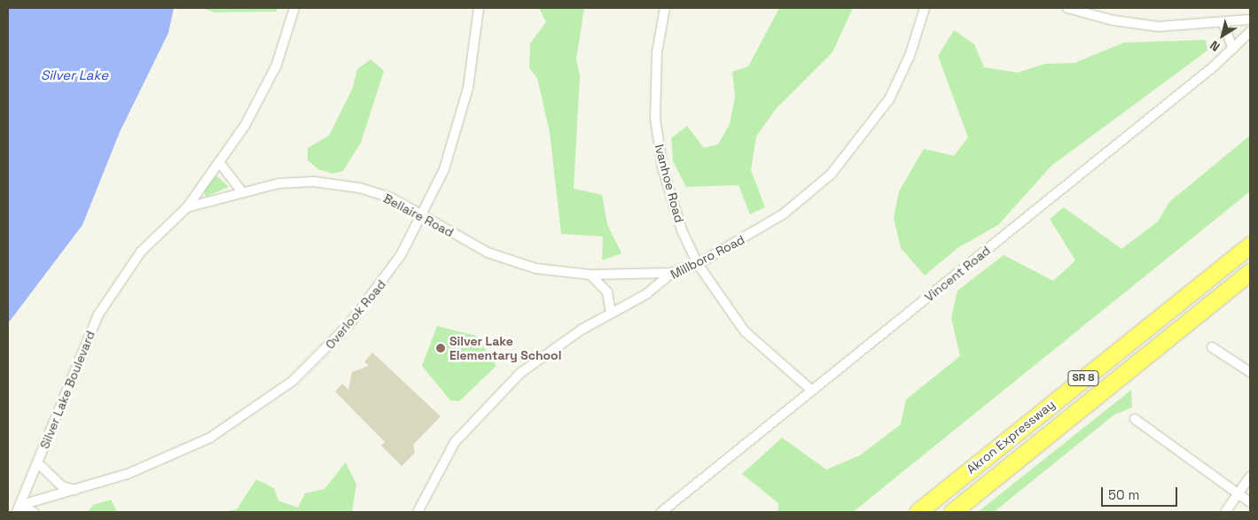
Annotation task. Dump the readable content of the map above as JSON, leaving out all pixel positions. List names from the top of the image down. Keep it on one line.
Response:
{"streets":{"highway":["SR 8","Akron Expressway"],"street":["Ivanhoe Road","Bellaire Road","Millboro Road","Vincent Road","Overlook Road","Silver Lake Boulevard"]},"crossings":[["Ivanhoe Road","Millboro Road"],["Ivanhoe Road","Vincent Road"],["Bellaire Road","Millboro Road"],["Bellaire Road","Overlook Road"],["Bellaire Road","Silver Lake Boulevard"],["Overlook Road","Silver Lake Boulevard"]],"water":["Silver Lake"],"places":["Silver Lake Elementary School"],"scale_bar":"50 m","north":"bottom left"}
